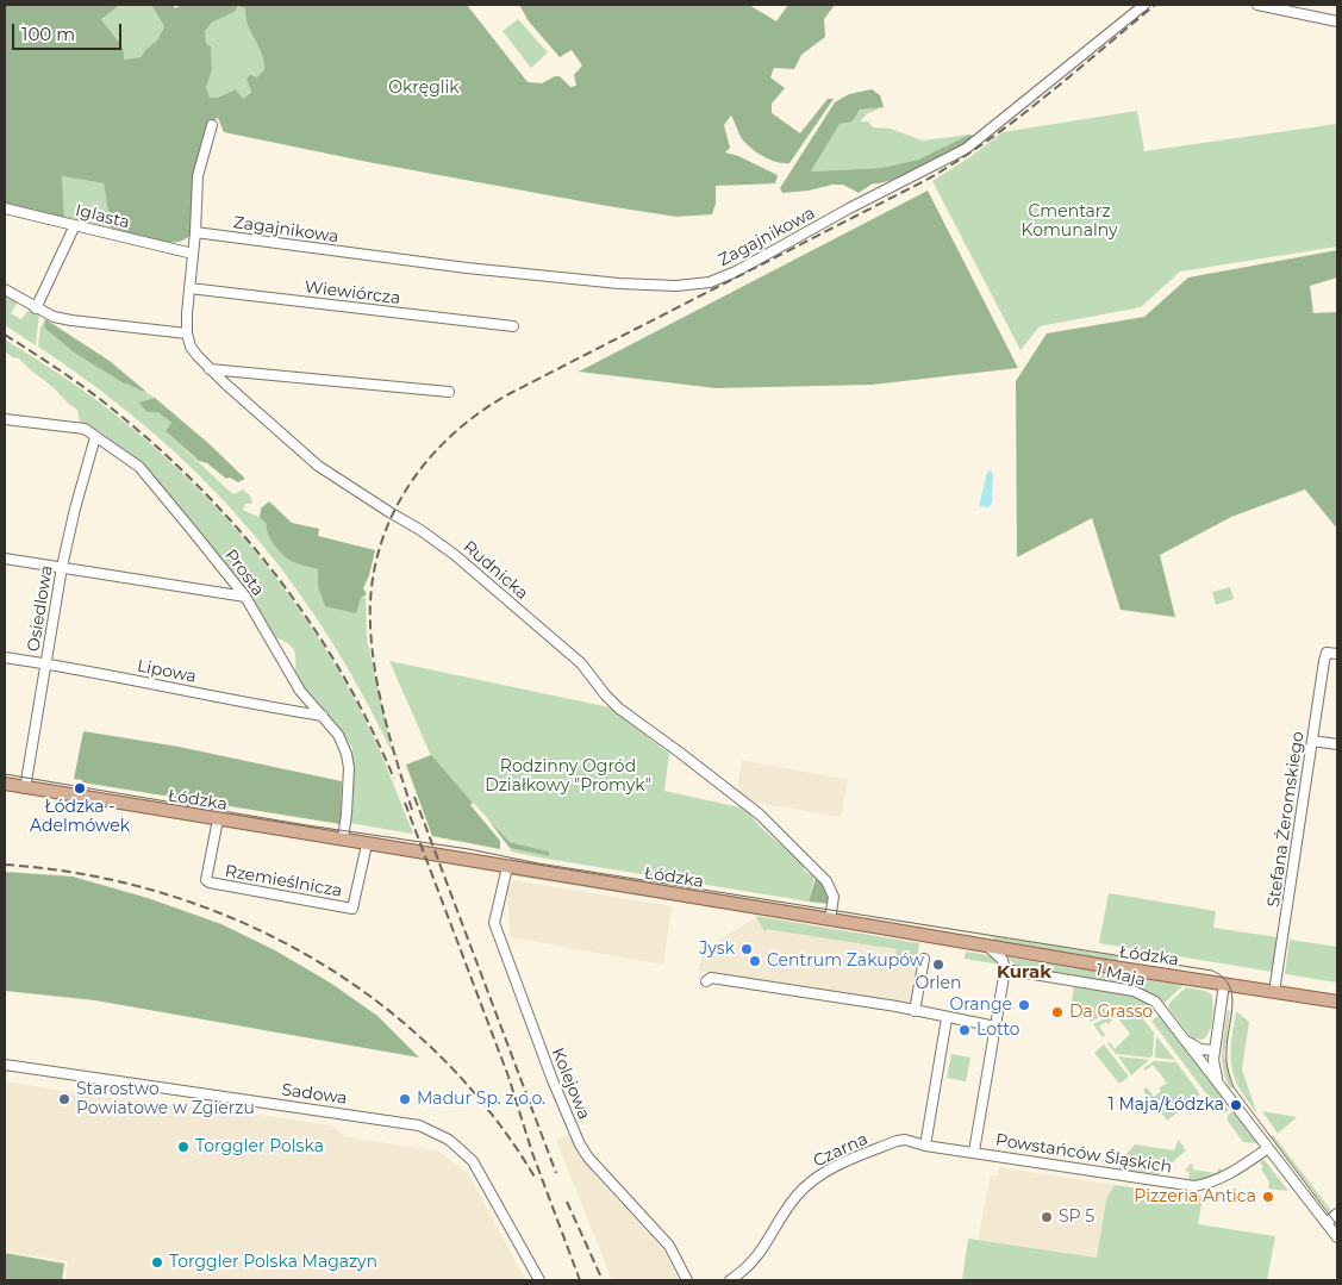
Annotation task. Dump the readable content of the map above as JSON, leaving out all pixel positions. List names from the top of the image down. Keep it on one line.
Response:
{"streets":{"main road":["Łódzka"],"street":["Iglasta","Zagajnikowa","Wiewiórcza","Rudnicka","Prosta","Osiedlowa","Lipowa","Stefana Żeromskiego","Rzemieślnicza","1 Maja","Kolejowa","Sadowa","Czarna","Powstańców Śląskich"]},"crossings":[["Rudnicka","Łódzka"],["Prosta","Osiedlowa"],["Prosta","Lipowa"],["Prosta","Łódzka"],["Osiedlowa","Lipowa"],["Osiedlowa","Łódzka"],["Łódzka","Stefana Żeromskiego"],["Łódzka","Rzemieślnicza"],["Łódzka","1 Maja"],["Łódzka","Kolejowa"],["1 Maja","Powstańców Śląskich"],["Czarna","Powstańców Śląskich"]],"districts":["Kurak"],"parks":["Okręglik","Cmentarz Komunalny","Rodzinny Ogród Działkowy \"Promyk\""],"places":["Łódzka - Adelmówek","Jysk","Centrum Zakupów","Orlen","Orange","Da Grasso","Lotto","Starostwo Powiatowe w Zgierzu","Madur Sp. z o.o.","1 Maja/Łódzka","Torggler Polska","Pizzeria Antica","SP 5","Torggler Polska Magazyn"],"scale_bar":"100 m"}
